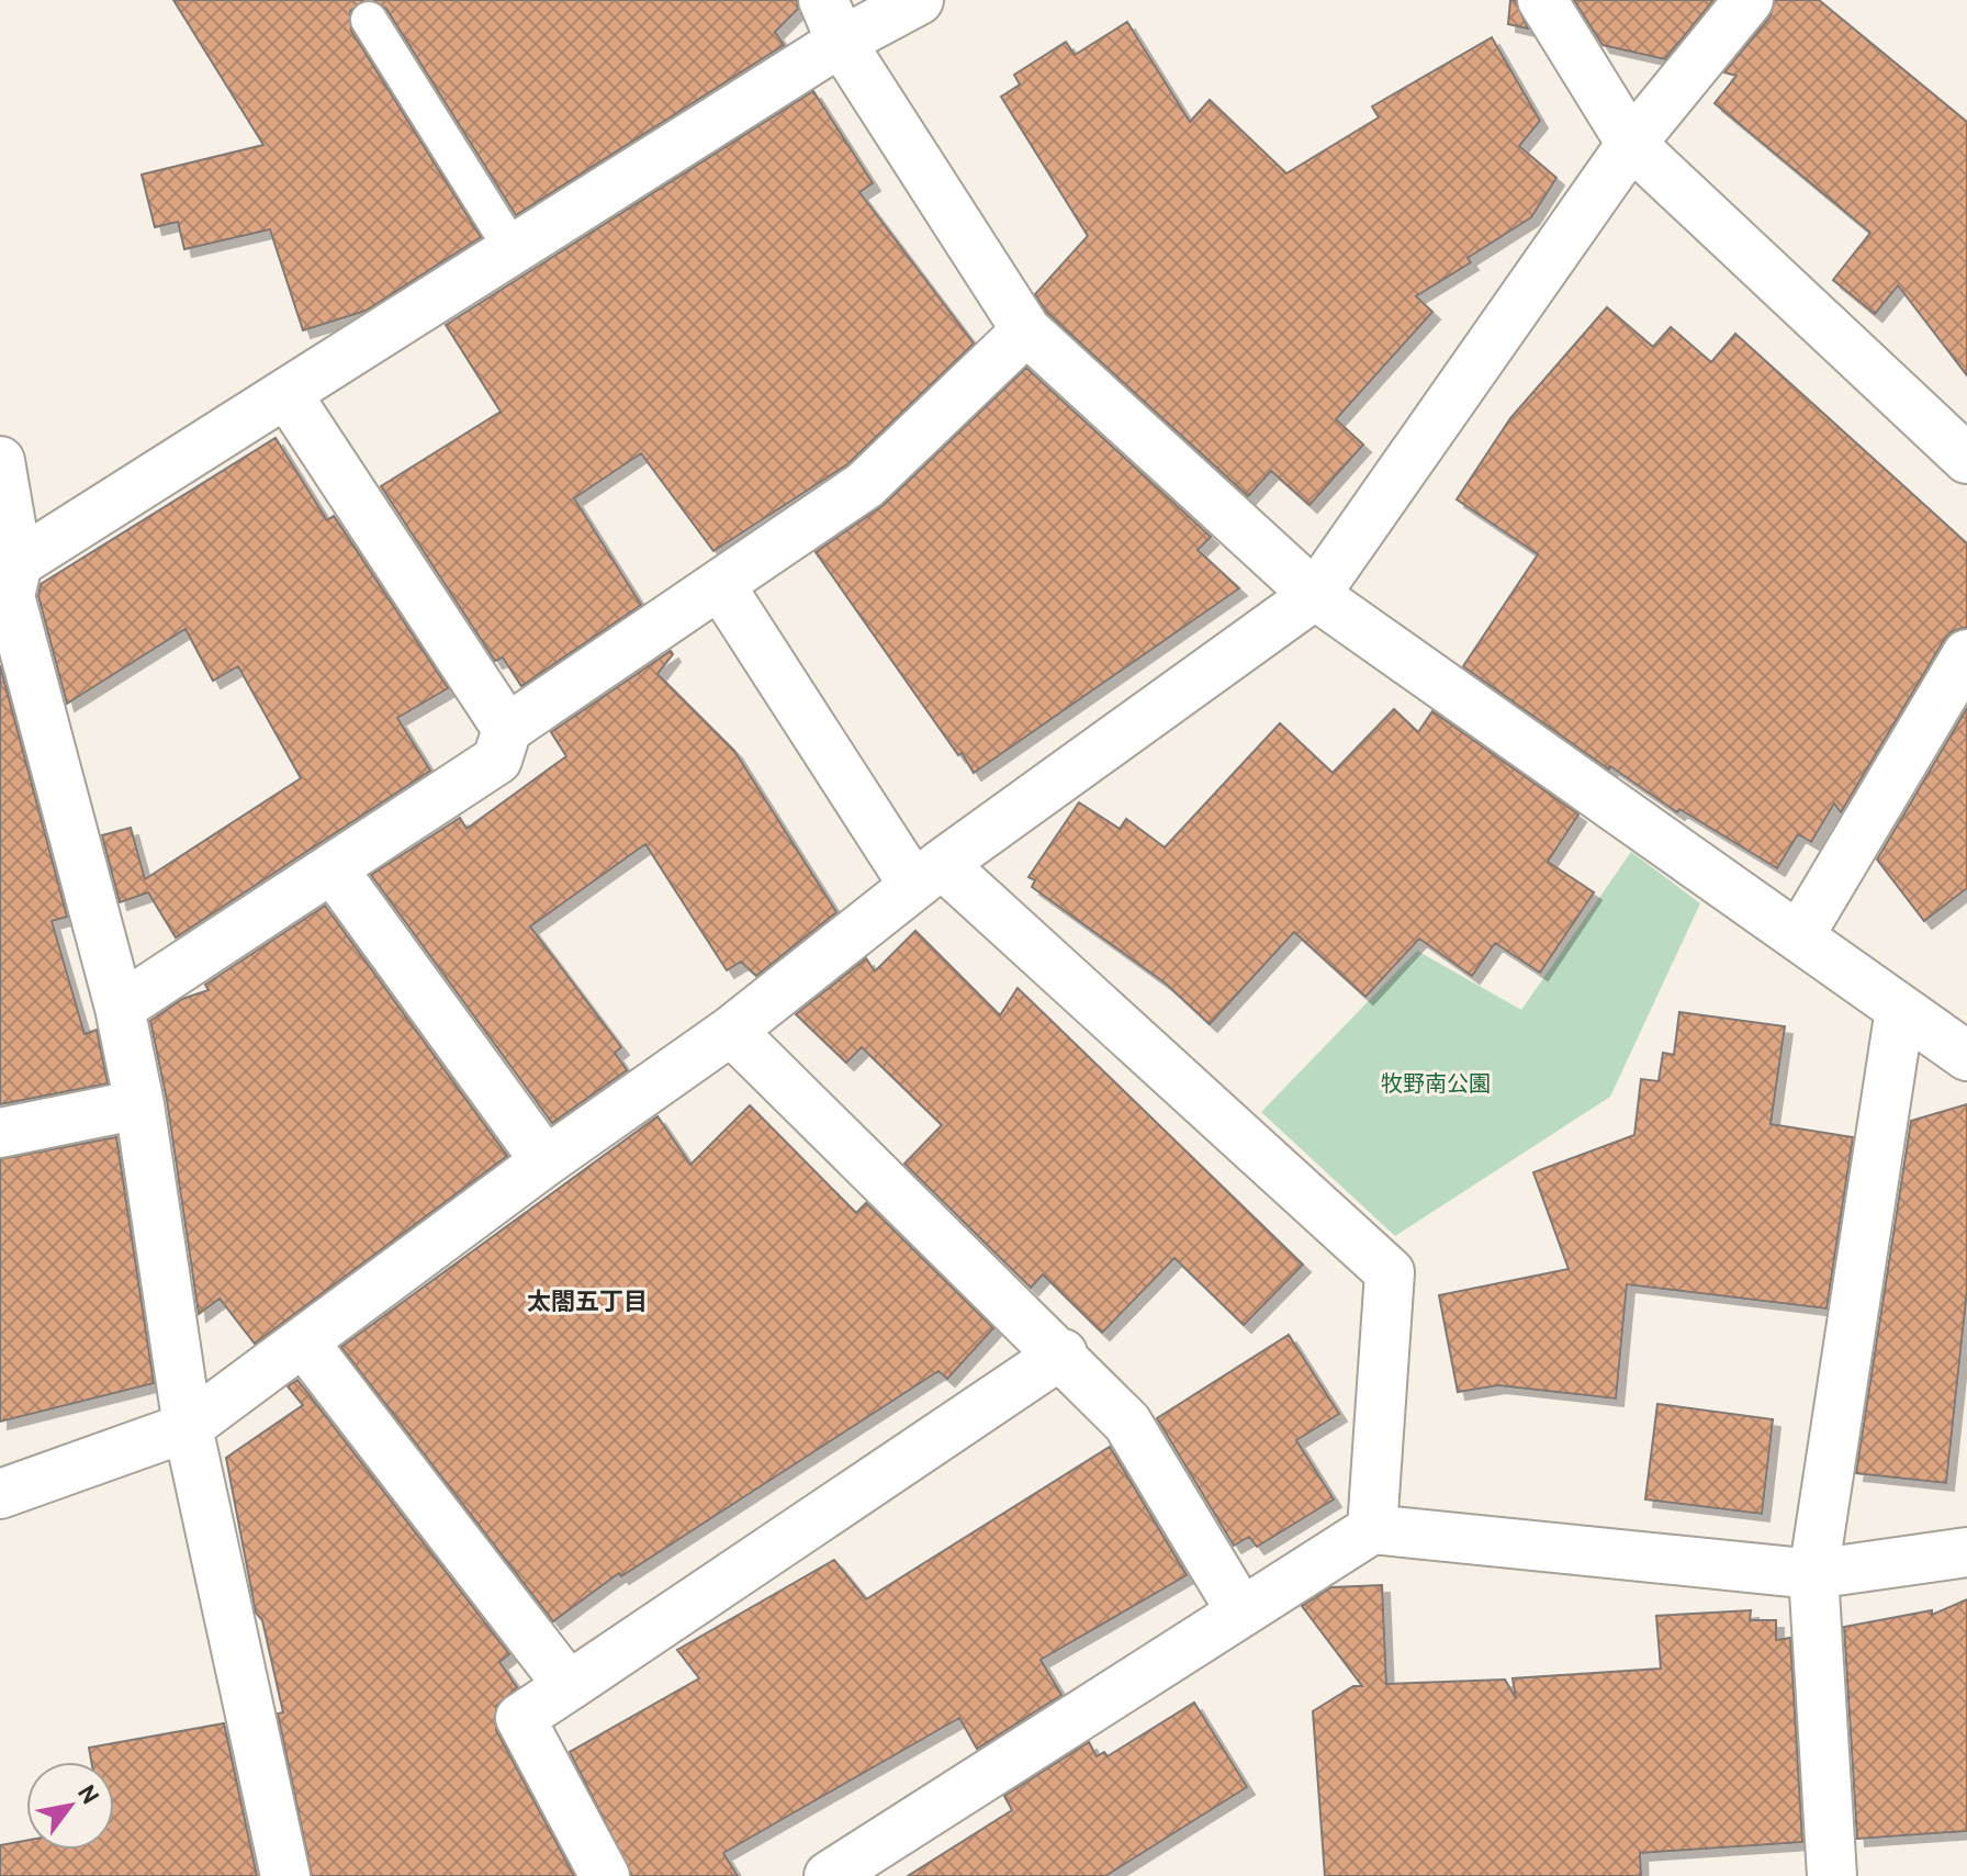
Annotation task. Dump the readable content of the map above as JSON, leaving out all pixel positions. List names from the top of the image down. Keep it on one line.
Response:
{"districts":["太閤五丁目"],"parks":["牧野南公園"],"north":"top right"}
